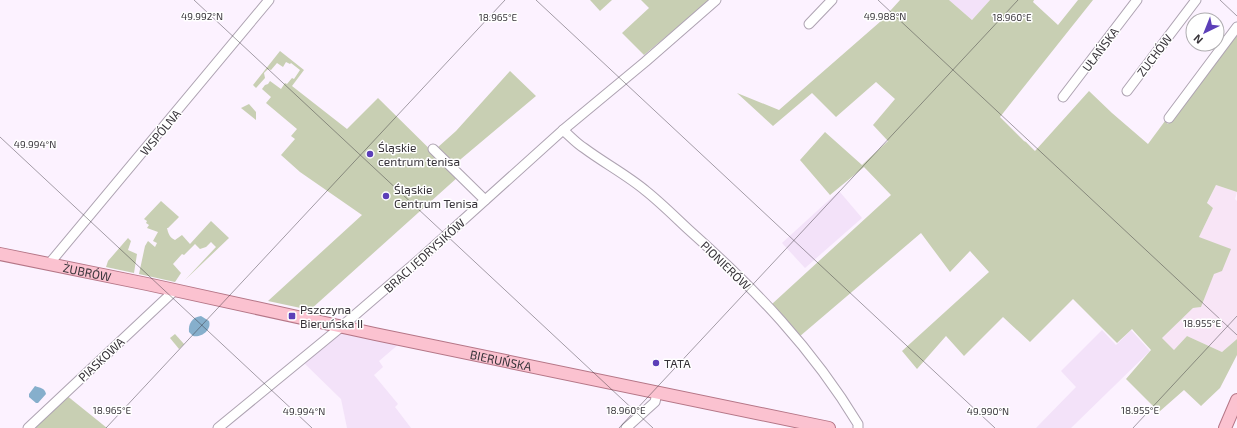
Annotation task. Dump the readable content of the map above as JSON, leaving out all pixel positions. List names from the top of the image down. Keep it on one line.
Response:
{"streets":{"main road":["ŻUBRÓW","BIERUŃSKA"],"street":["UŁAŃSKA","ZUCHÓW","WSPÓLNA","BRACI JĘDRYSIKÓW","PIONIERÓW","PIASKOWA"]},"crossings":[["WSPÓLNA","ŻUBRÓW"],["BRACI JĘDRYSIKÓW","PIONIERÓW"],["BRACI JĘDRYSIKÓW","BIERUŃSKA"],["ŻUBRÓW","PIASKOWA"],["ŻUBRÓW","BIERUŃSKA"],["PIASKOWA","BIERUŃSKA"]],"places":{"other":["Śląskie centrum tenisa","Śląskie Centrum Tenisa","TATA"],"transit":["Pszczyna Bieruńska II"]},"north":"bottom left","coordinates":["49.992°N","49.988°N","18.965°E","18.960°E","49.994°N","18.955°E","49.990°N"]}
